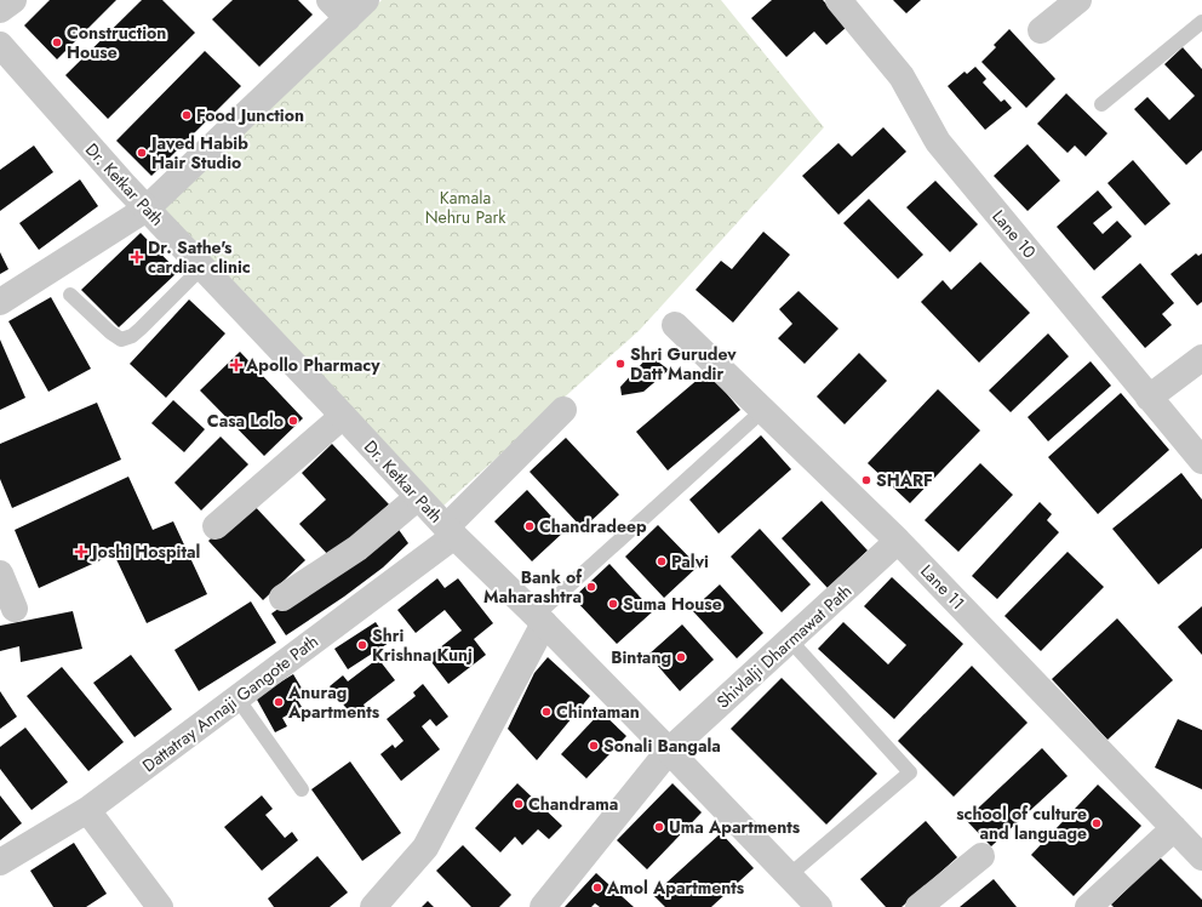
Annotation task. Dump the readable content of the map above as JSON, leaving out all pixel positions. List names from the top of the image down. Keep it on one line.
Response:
{"streets":{"street":["Dr. Ketkar Path","Lane 10","Lane 11","Shivlalji Dharmawat Path","Dattatray Annaji Gangote Path"]},"crossings":[["Dr. Ketkar Path","Shivlalji Dharmawat Path"],["Dr. Ketkar Path","Dattatray Annaji Gangote Path"],["Lane 11","Shivlalji Dharmawat Path"]],"parks":["Kamala Nehru Park"],"places":{"other":["Construction House","Food Junction","Javed Habib Hair Studio","Shri Gurudev Datt Mandir","Casa Lolo","SHARF","Chandradeep","Palvi","Bank of Maharashtra","Suma House","Shri Krishna Kunj","Bintang","Anurag Apartments","Chintaman","Sonali Bangala","Chandrama","school of culture and language","Uma Apartments","Amol Apartments"],"health":["Dr. Sathe's cardiac clinic","Apollo Pharmacy","Joshi Hospital"]}}
